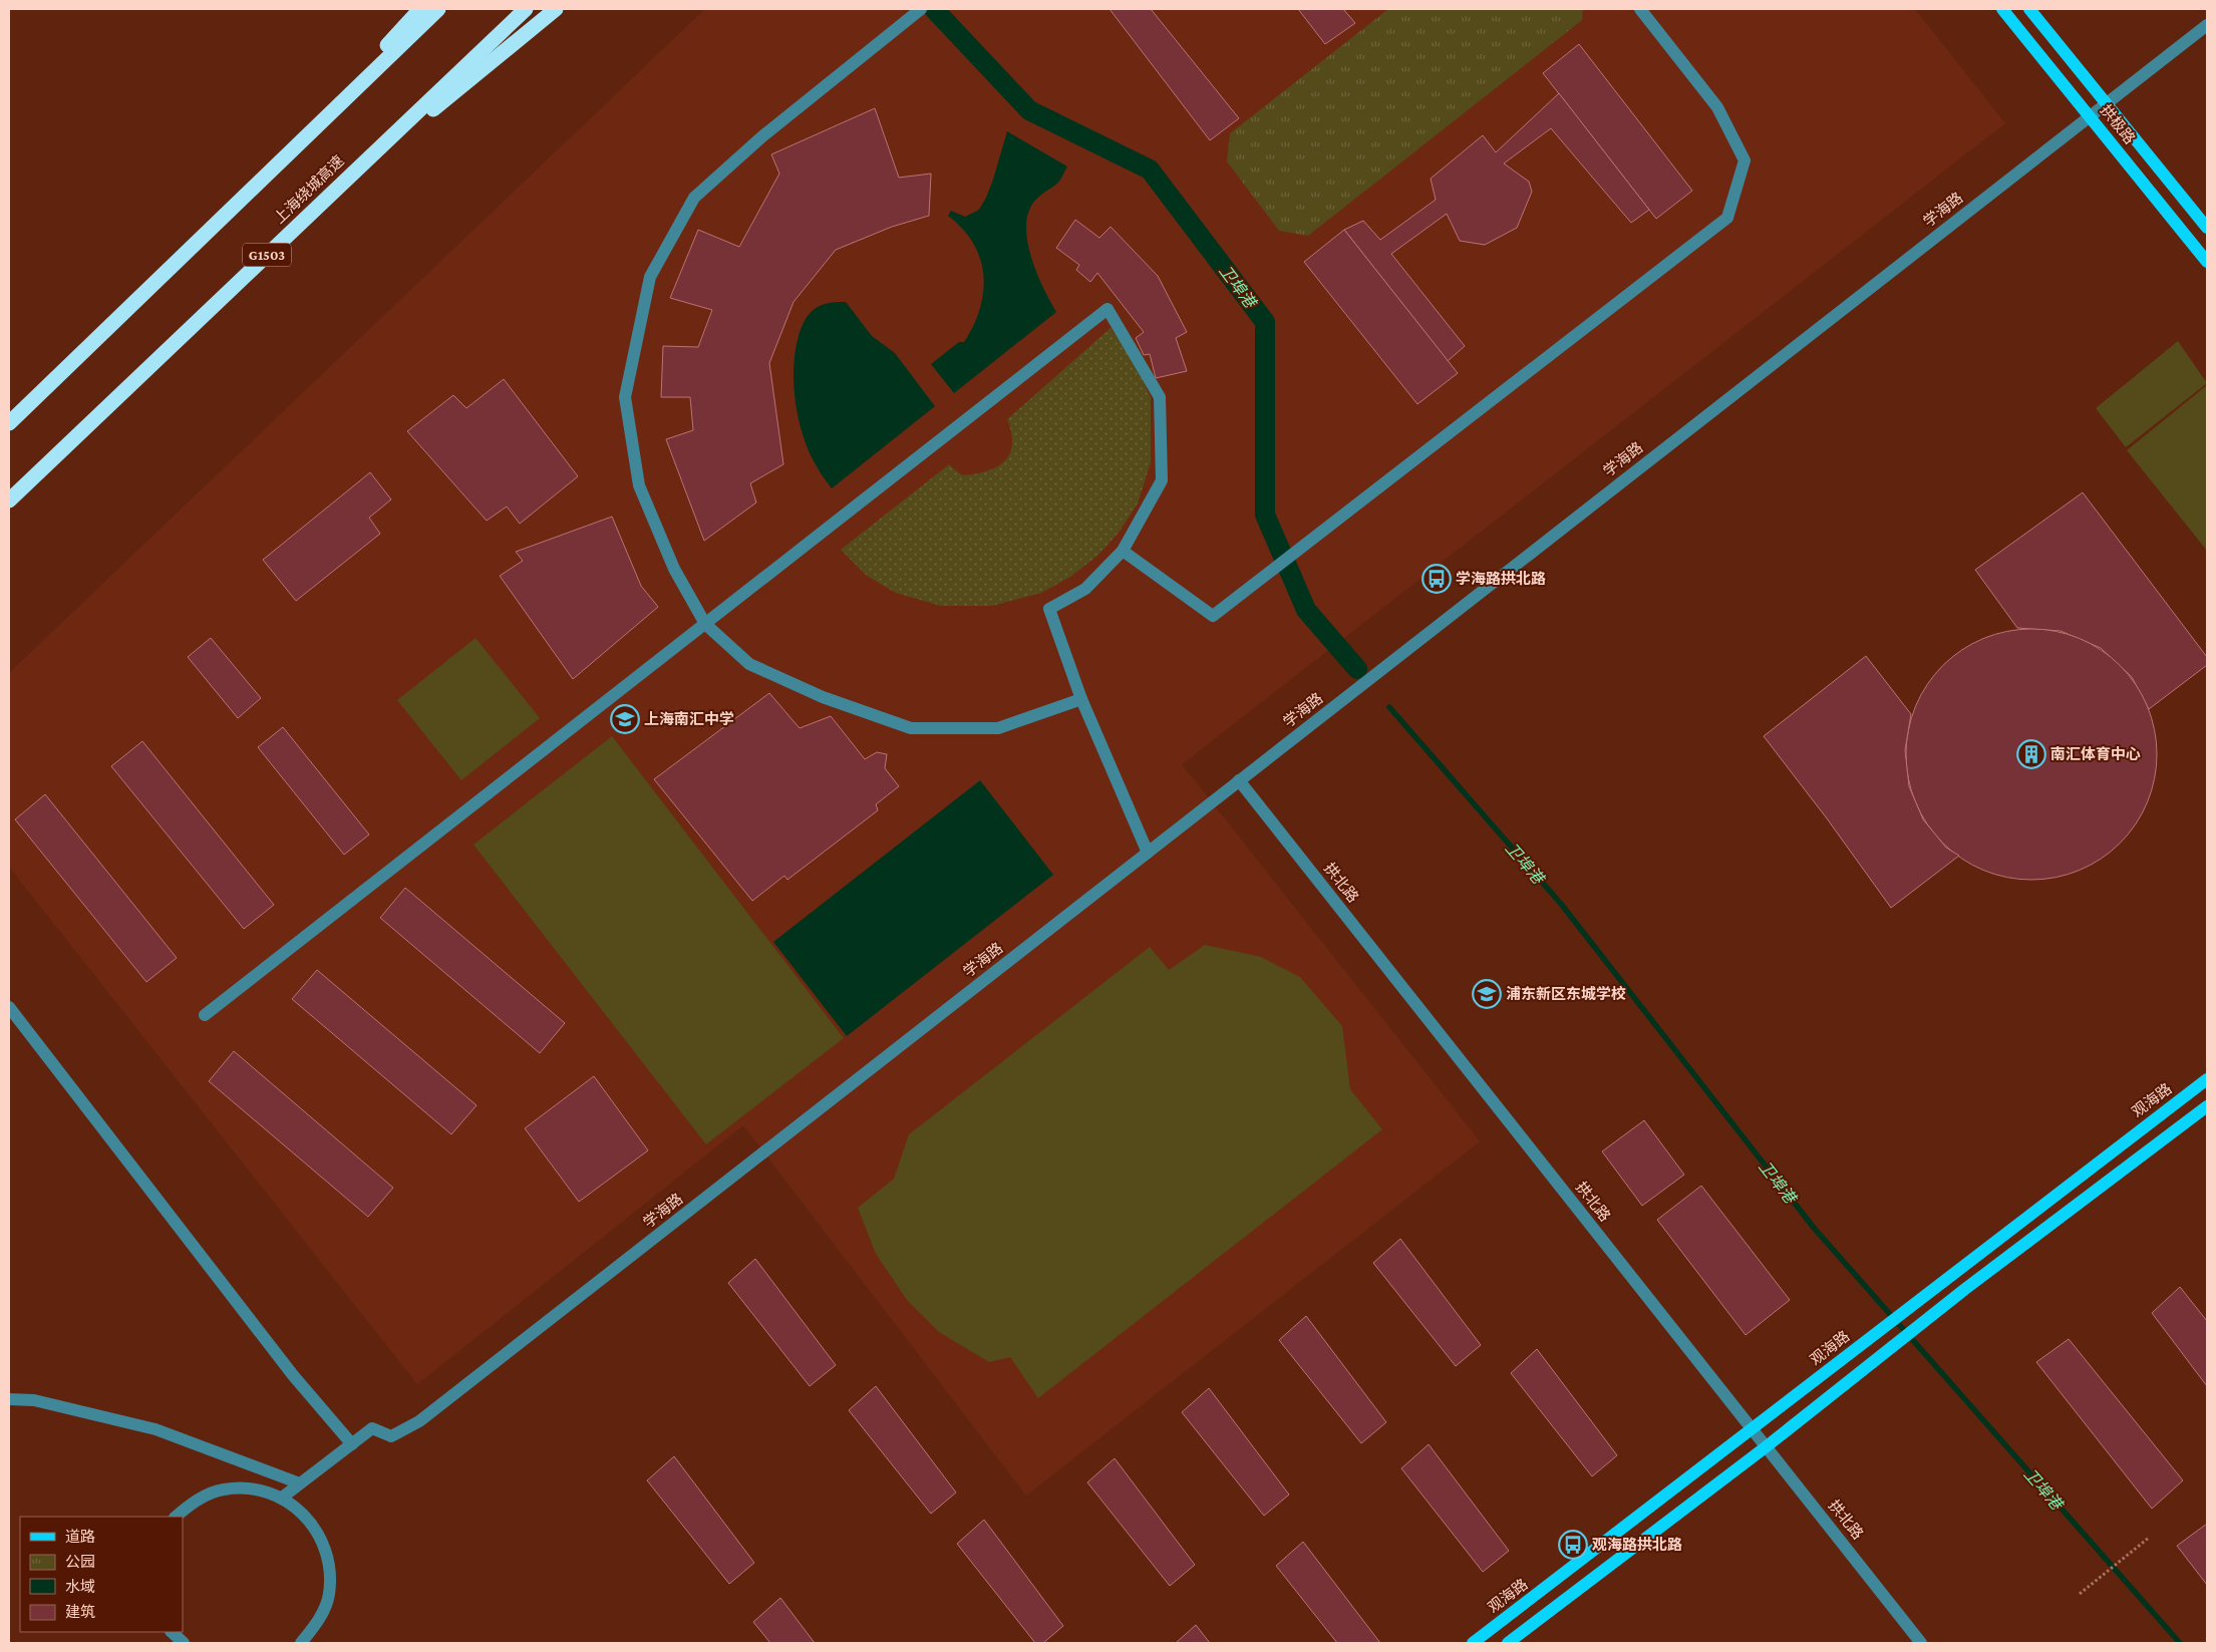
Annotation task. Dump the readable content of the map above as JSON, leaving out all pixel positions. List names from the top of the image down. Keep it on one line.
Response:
{"streets":{"highway":["上海绕城高速","G1503"],"main road":["拱极路","观海路"],"street":["学海路","拱北路"]},"crossings":[["拱极路","学海路"],["学海路","拱北路"],["拱北路","观海路"]],"water":["卫埠港"],"places":{"bus stop":["学海路拱北路","观海路拱北路"],"school or university":["上海南汇中学","浦东新区东城学校"],"building":["南汇体育中心"]},"legend":["道路","公园","水域","建筑"]}
